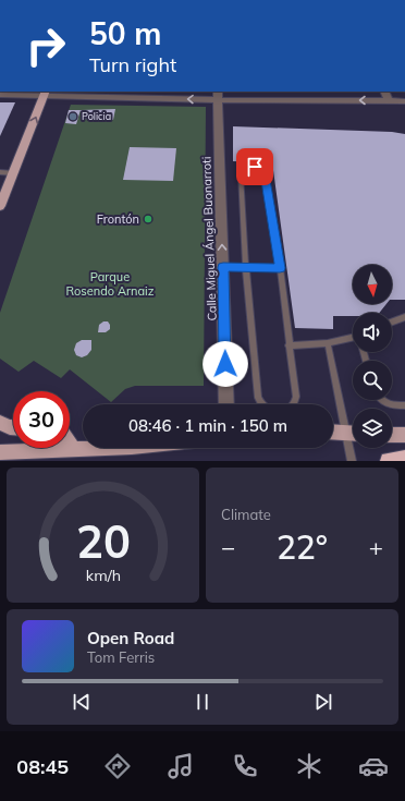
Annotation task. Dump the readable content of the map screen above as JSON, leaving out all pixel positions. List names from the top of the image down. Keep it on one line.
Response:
{"streets":{"street":["Calle Miguel Ángel Buonarroti"]},"one_way":["Calle Miguel Ángel Buonarroti"],"parks":["Parque Rosendo Arnaiz"],"places":["Policia","Frontón"],"north":"bottom","page":{"turn":["50 m","Turn right"],"limit":"30","trip":"08:46 · 1 min · 150 m","tile":"Climate","heat":["−","22°","+"],"song":["Open Road","Tom Ferris"],"tabs":"08:45","gauge":["20","km/h"]}}
